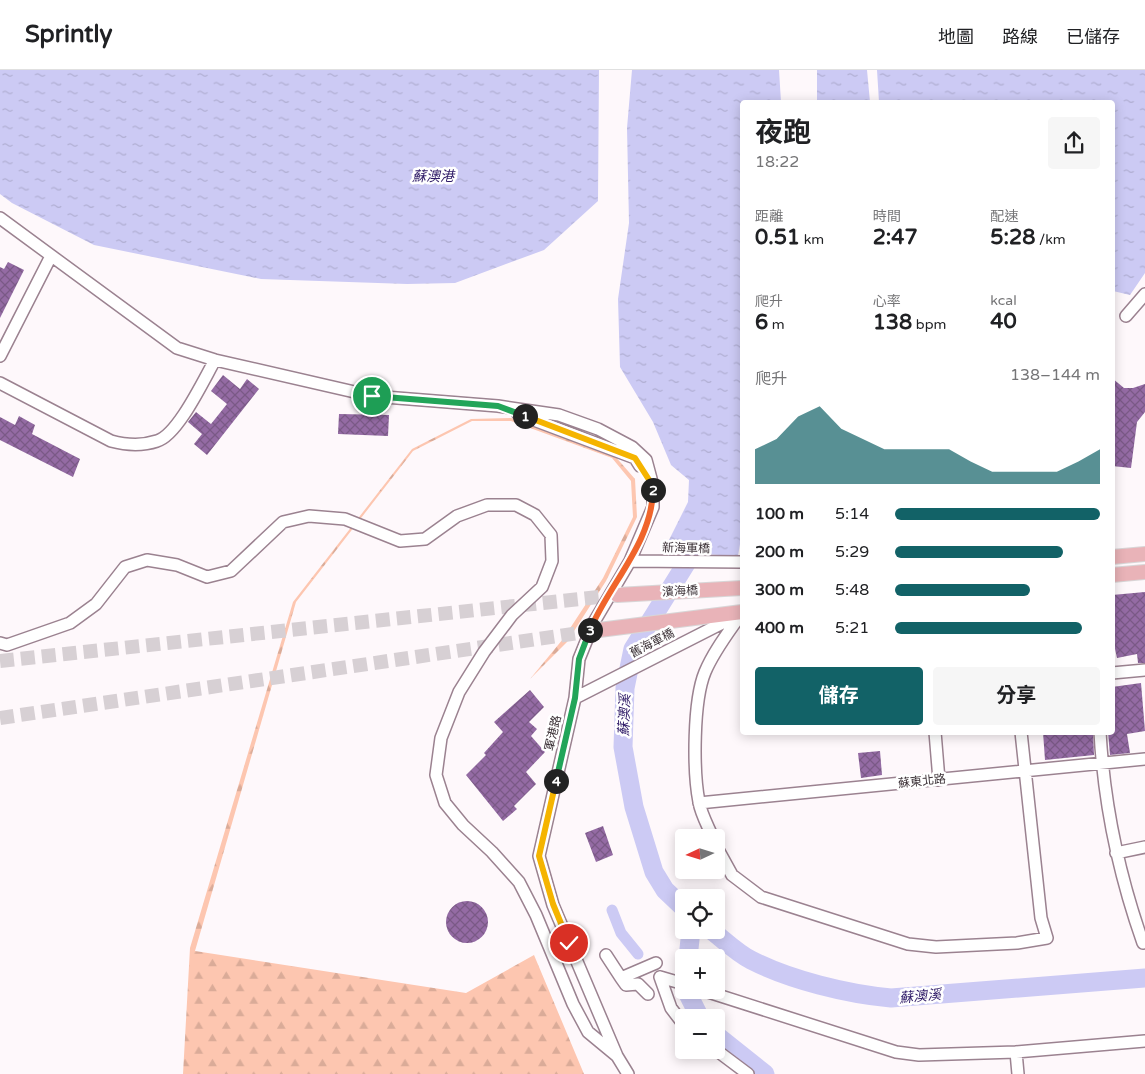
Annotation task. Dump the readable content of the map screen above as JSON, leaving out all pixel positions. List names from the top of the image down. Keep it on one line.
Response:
{"streets":{"main road":["濱海橋"],"street":["新海軍橋","舊海軍橋","軍港路","蘇東北路"]},"crossings":[["新海軍橋","軍港路"],["舊海軍橋","軍港路"]],"water":["蘇澳港","蘇澳溪"],"north":"left","page":{"header":"Sprintly","nav":["地圖","路線","已儲存"],"heading":["夜跑","18:22"],"stats":[["距離","0.51 km"],["時間","2:47"],["配速","5:28 /km"],["爬升","6 m"],["心率","138 bpm"],["kcal","40"]],"chart":["爬升","138–144 m"],"pins":["1","2","3","4"],"list":[{"name":"100 m","note":"5:14"},{"name":"200 m","note":"5:29"},{"name":"300 m","note":"5:48"},{"name":"400 m","note":"5:21"}],"buttons":["儲存","分享"],"map_buttons":["+","−"]}}
